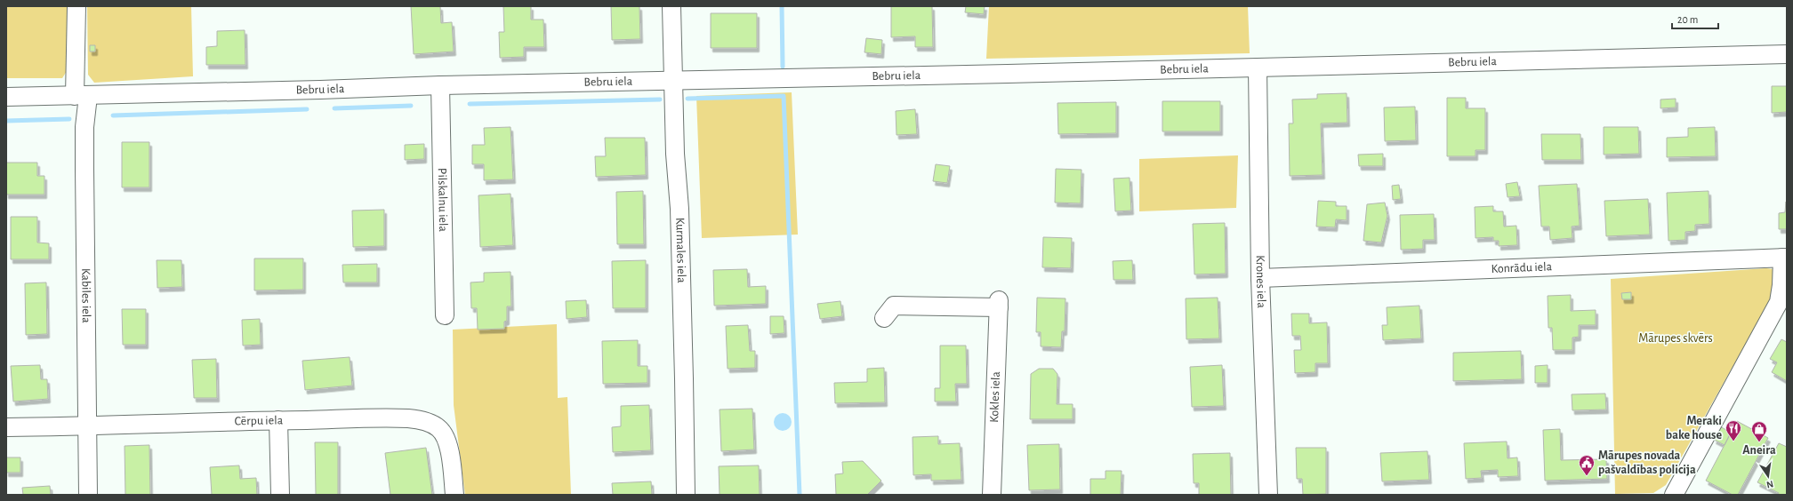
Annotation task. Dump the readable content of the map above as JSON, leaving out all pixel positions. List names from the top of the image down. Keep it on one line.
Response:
{"streets":{"street":["Bebru iela","Pilskalnu iela","Kurmales iela","Konrādu iela","Krones iela","Kabiles iela","Kokles iela","Cērpu iela"]},"crossings":[["Bebru iela","Pilskalnu iela"],["Bebru iela","Kurmales iela"],["Bebru iela","Krones iela"],["Bebru iela","Kabiles iela"],["Konrādu iela","Krones iela"],["Kabiles iela","Cērpu iela"]],"parks":["Mārupes skvērs"],"places":{"restaurant":["Meraki bake house"],"shop":["Aneira"],"public building":["Mārupes novada pašvaldības policija"]},"scale_bar":"20 m","north":"bottom"}
